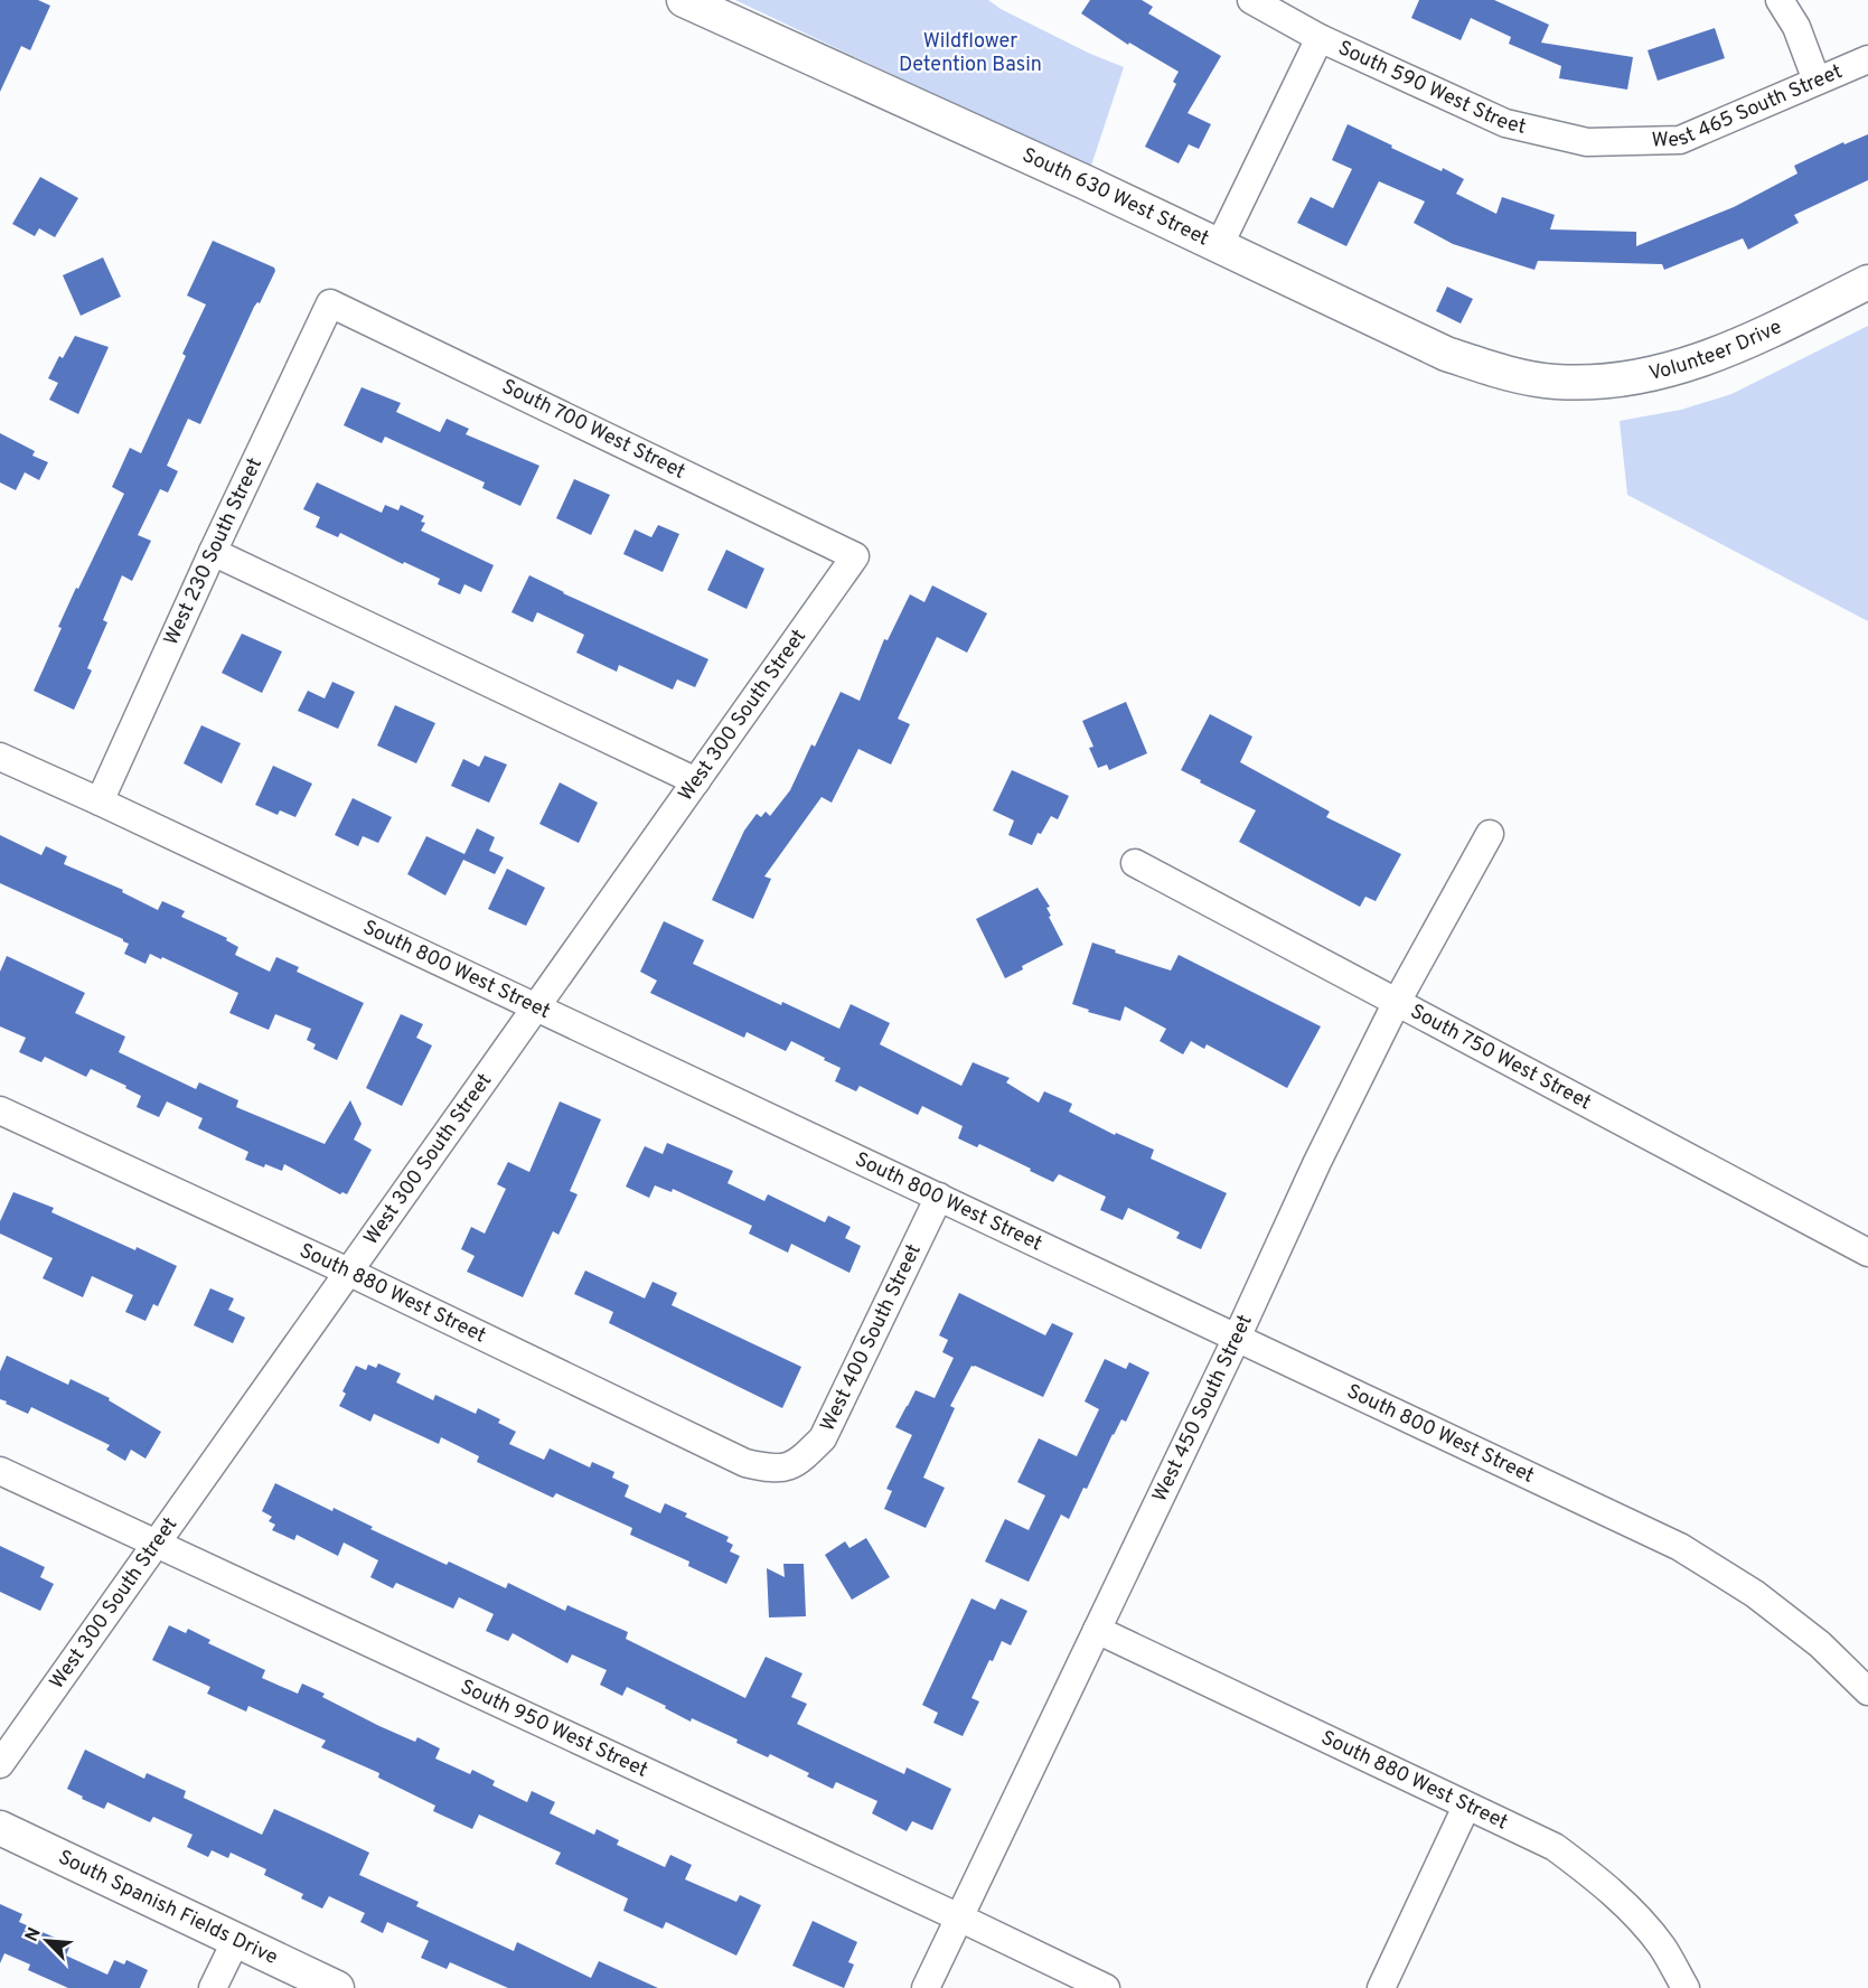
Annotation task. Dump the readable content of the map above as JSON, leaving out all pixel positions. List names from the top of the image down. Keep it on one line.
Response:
{"streets":{"street":["South 590 West Street","West 465 South Street","South 630 West Street","Volunteer Drive","South 700 West Street","West 230 South Street","West 300 South Street","South 800 West Street","South 750 West Street","South 880 West Street","West 400 South Street","West 450 South Street","South 950 West Street","South Spanish Fields Drive"]},"crossings":[["South 590 West Street","West 465 South Street"],["South 630 West Street","Volunteer Drive"],["South 700 West Street","West 230 South Street"],["South 700 West Street","West 300 South Street"],["West 230 South Street","South 800 West Street"],["West 300 South Street","South 800 West Street"],["West 300 South Street","South 880 West Street"],["West 300 South Street","South 950 West Street"],["South 800 West Street","West 400 South Street"],["South 800 West Street","West 450 South Street"],["South 750 West Street","West 450 South Street"],["South 880 West Street","West 400 South Street"],["South 880 West Street","West 450 South Street"],["West 450 South Street","South 950 West Street"]],"parks":["Wildflower Detention Basin"],"north":"top left"}
